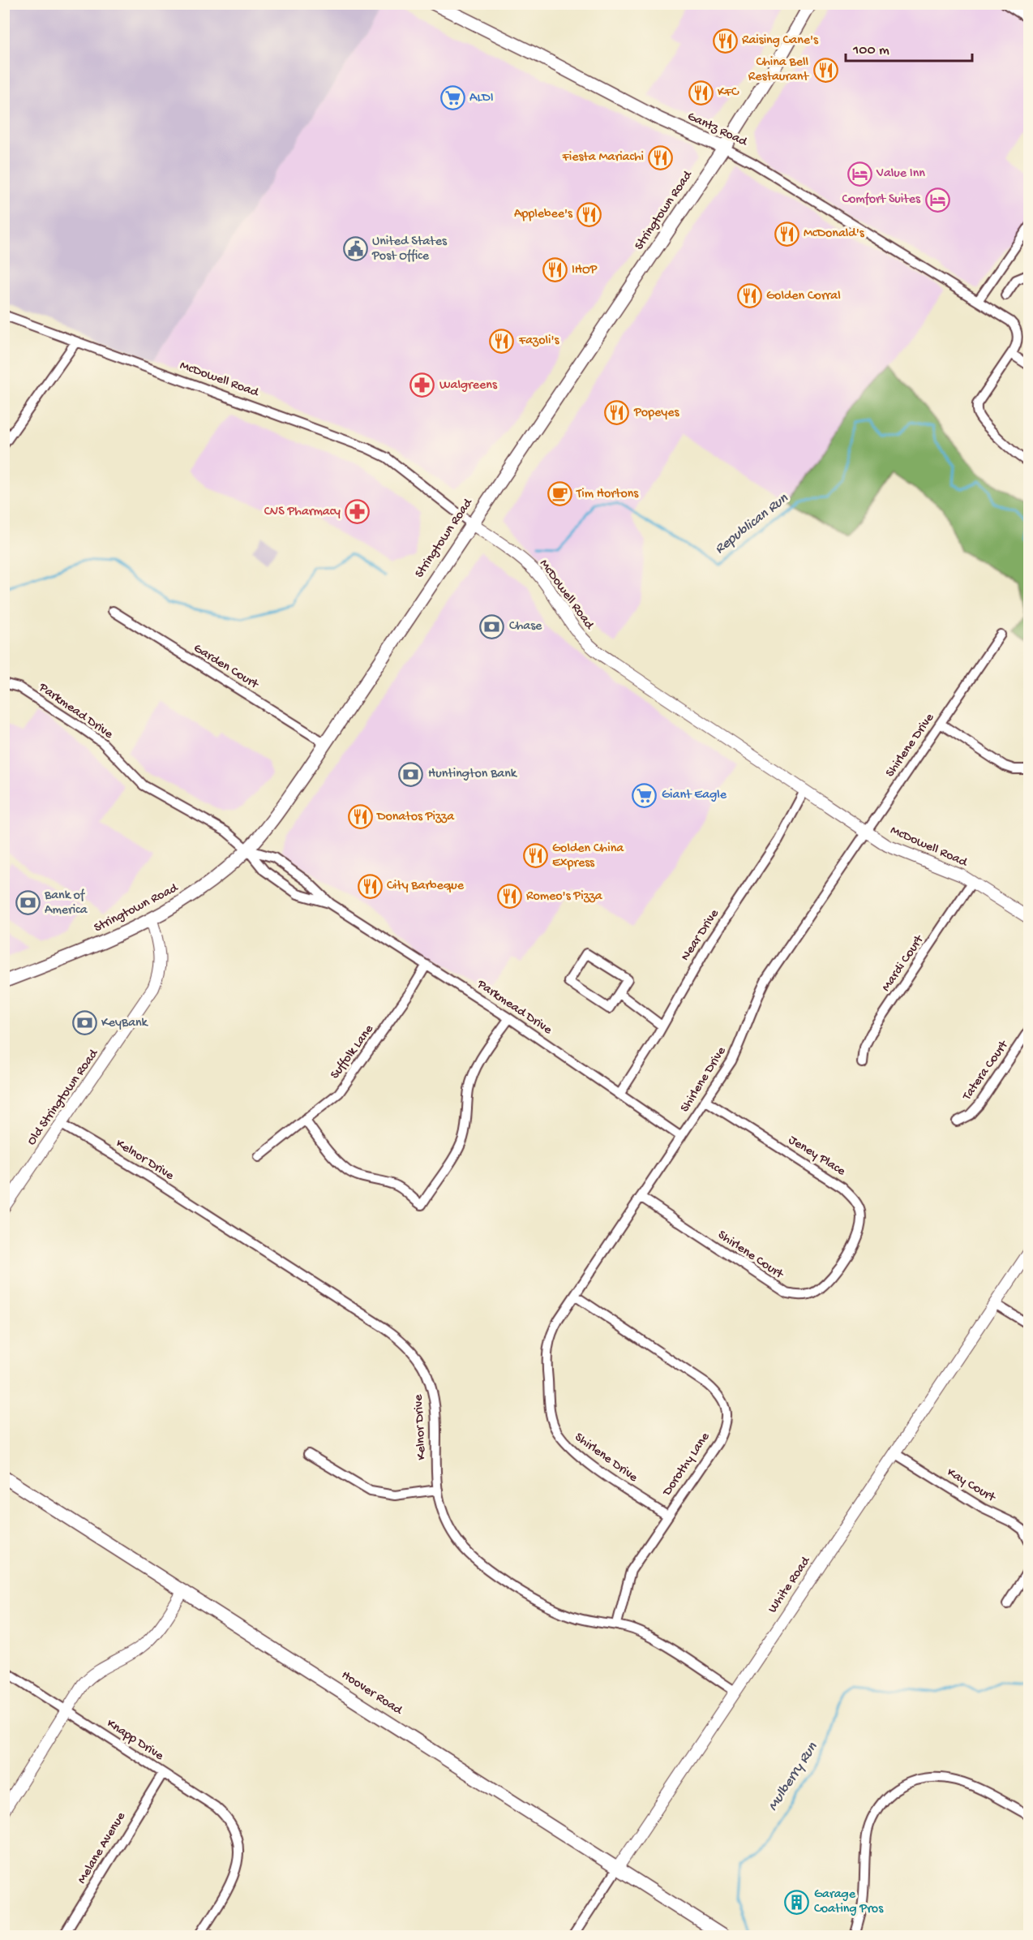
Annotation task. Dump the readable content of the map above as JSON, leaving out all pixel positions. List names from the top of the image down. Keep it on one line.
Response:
{"streets":{"main road":["Gantz Road","Stringtown Road","Hoover Road"],"street":["McDowell Road","Garden Court","Parkmead Drive","Shirlene Drive","Near Drive","Mardi Court","Suffolk Lane","Tatera Court","Old Stringtown Road","Jeney Place","Kelnor Drive","Shirlene Court","Dorothy Lane","Kay Court","White Road","Knapp Drive","Melane Avenue"]},"crossings":[["Gantz Road","Stringtown Road"],["Stringtown Road","McDowell Road"],["Stringtown Road","Garden Court"],["Stringtown Road","Parkmead Drive"],["Stringtown Road","Old Stringtown Road"],["McDowell Road","Shirlene Drive"],["McDowell Road","Near Drive"],["McDowell Road","Mardi Court"],["Parkmead Drive","Shirlene Drive"],["Parkmead Drive","Near Drive"],["Parkmead Drive","Suffolk Lane"],["Shirlene Drive","Jeney Place"],["Shirlene Drive","Shirlene Court"],["Shirlene Drive","Dorothy Lane"],["Old Stringtown Road","Kelnor Drive"],["Jeney Place","Shirlene Court"],["Kelnor Drive","Dorothy Lane"],["Kelnor Drive","White Road"],["Kay Court","White Road"],["White Road","Hoover Road"],["Knapp Drive","Melane Avenue"]],"water":["Republican Run","Mulberry Run"],"places":{"restaurant":["Raising Cane's","China Bell Restaurant","KFC","Fiesta Mariachi","Applebee's","McDonald's","IHOP","Golden Corral","Fazoli's","Popeyes","Donatos Pizza","Golden China Express","City Barbeque","Romeo's Pizza"],"supermarket":["ALDI","Giant Eagle"],"hotel":["Value Inn","Comfort Suites"],"public building":["United States Post Office"],"pharmacy":["Walgreens","CVS Pharmacy"],"cafe":["Tim Hortons"],"bank":["Chase","Huntington Bank","Bank of America","KeyBank"],"building":["Garage Coating Pros"]},"scale_bar":"100 m"}
